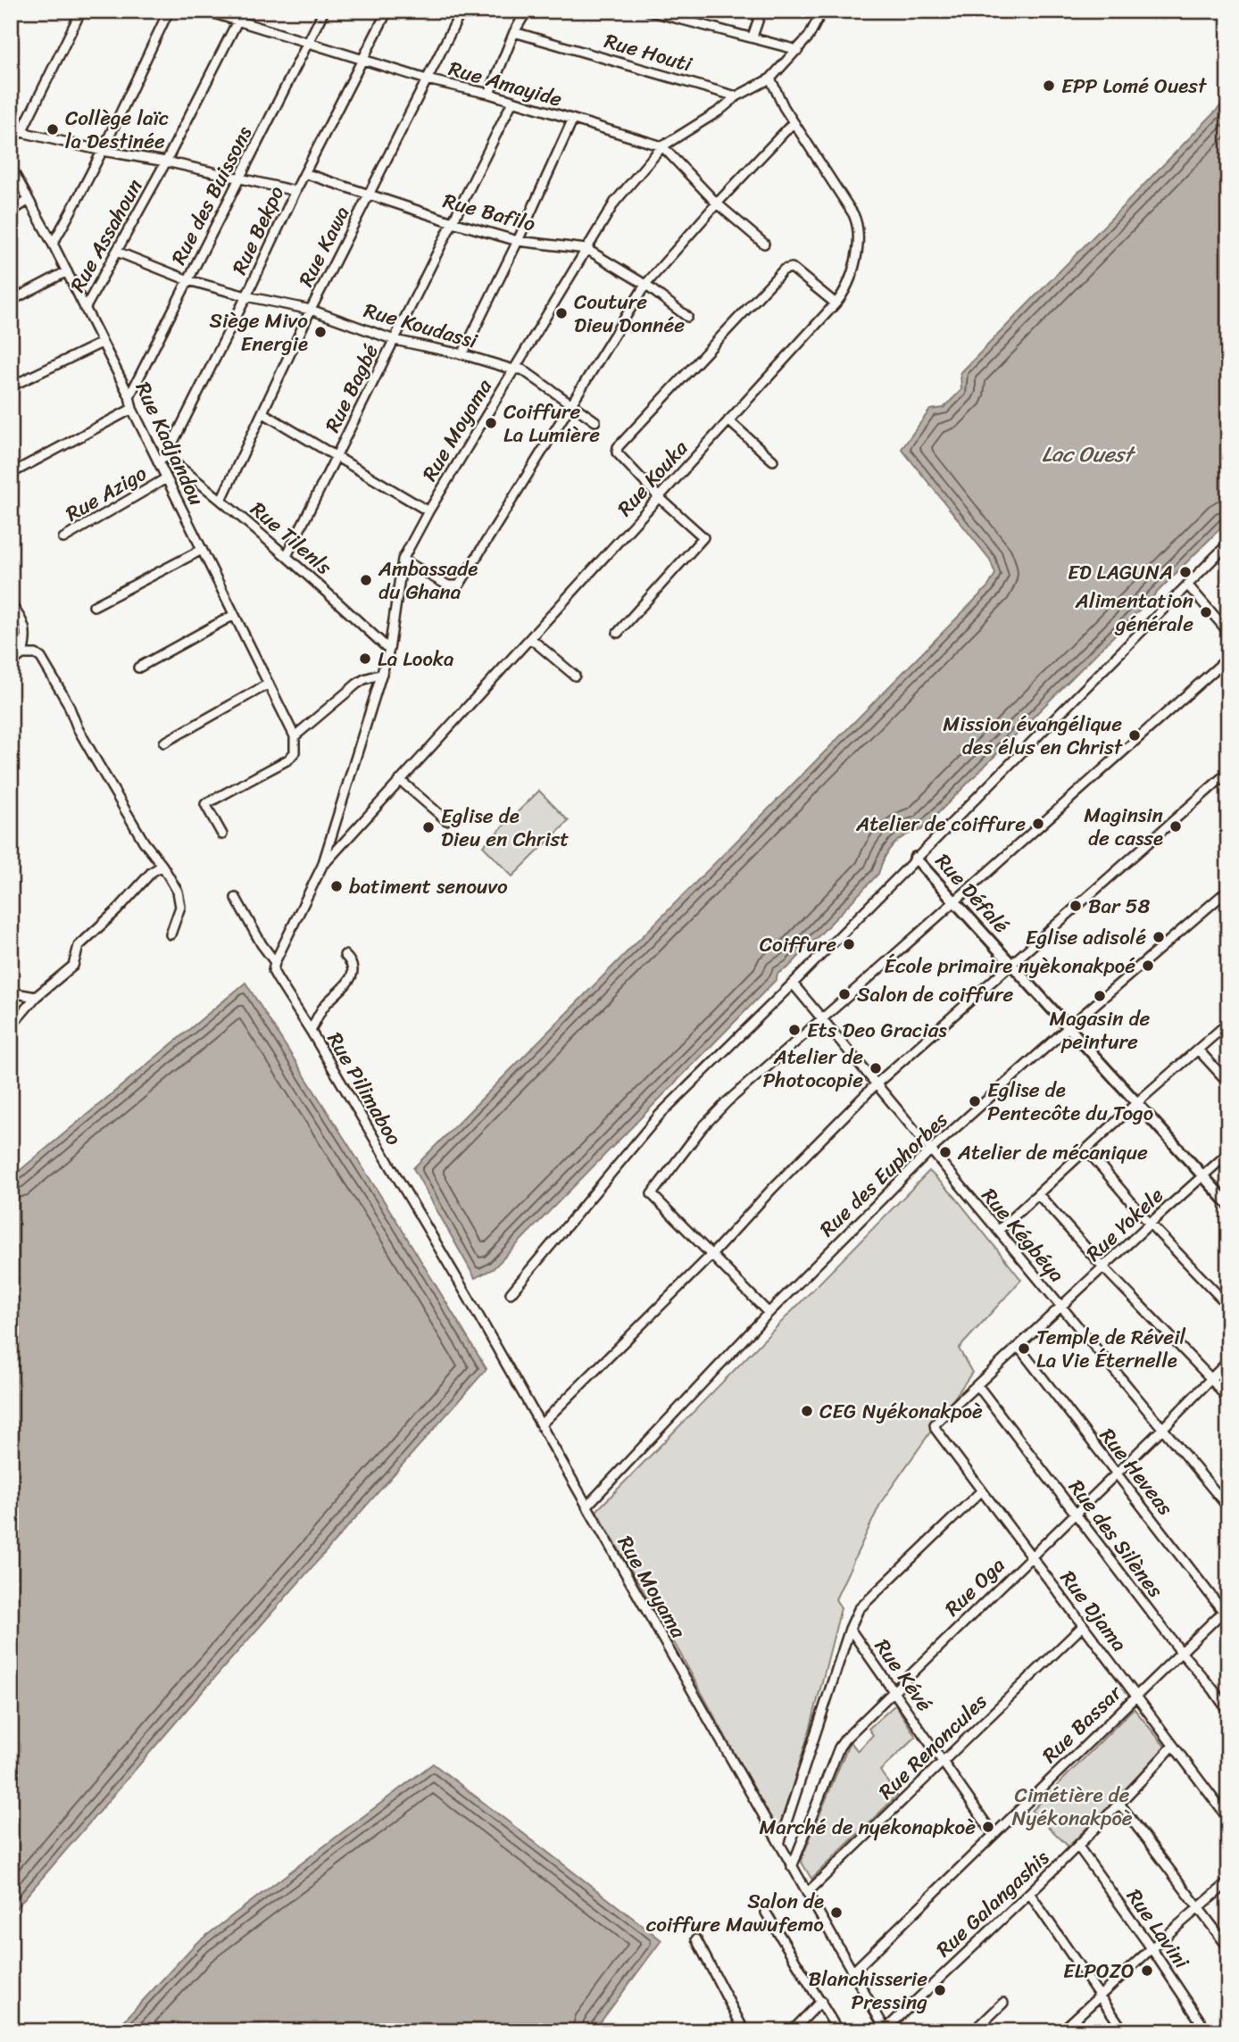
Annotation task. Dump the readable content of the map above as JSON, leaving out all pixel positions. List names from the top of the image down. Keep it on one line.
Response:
{"streets":{"street":["Rue Houti","Rue Amayide","Rue des Buissons","Rue Bafilo","Rue Bekpo","Rue Assahoun","Rue Kawa","Rue Koudassi","Rue Bagbé","Rue Moyama","Rue Kadjandou","Rue Kouka","Rue Azigo","Rue Tilenls","Rue Défalé","Rue Pilimaboo","Rue des Euphorbes","Rue Yokele","Rue Kégbéya","Rue Heveas","Rue des Silènes","Rue Oga","Rue Djama","Rue Kévé","Rue Bassar","Rue Renoncules","Rue Galangashis","Rue Lavini"]},"crossings":[["Rue Houti","Rue Moyama"],["Rue Amayide","Rue des Buissons"],["Rue Amayide","Rue Bekpo"],["Rue Amayide","Rue Assahoun"],["Rue Amayide","Rue Kawa"],["Rue Amayide","Rue Bagbé"],["Rue Amayide","Rue Moyama"],["Rue des Buissons","Rue Koudassi"],["Rue des Buissons","Rue Kadjandou"],["Rue Bafilo","Rue Bekpo"],["Rue Bafilo","Rue Kawa"],["Rue Bafilo","Rue Bagbé"],["Rue Bafilo","Rue Moyama"],["Rue Bekpo","Rue Koudassi"],["Rue Bekpo","Rue Kadjandou"],["Rue Bekpo","Rue Tilenls"],["Rue Assahoun","Rue Koudassi"],["Rue Assahoun","Rue Kadjandou"],["Rue Kawa","Rue Koudassi"],["Rue Kawa","Rue Tilenls"],["Rue Koudassi","Rue Bagbé"],["Rue Koudassi","Rue Moyama"],["Rue Bagbé","Rue Tilenls"],["Rue Moyama","Rue Kouka"],["Rue Moyama","Rue Tilenls"],["Rue Moyama","Rue Pilimaboo"],["Rue Moyama","Rue des Euphorbes"],["Rue Moyama","Rue Oga"],["Rue Moyama","Rue Bassar"],["Rue Moyama","Rue Renoncules"],["Rue Moyama","Rue Galangashis"],["Rue Kadjandou","Rue Azigo"],["Rue Défalé","Rue des Euphorbes"],["Rue Défalé","Rue Yokele"],["Rue des Euphorbes","Rue Kégbéya"],["Rue Yokele","Rue Kégbéya"],["Rue Yokele","Rue Heveas"],["Rue Yokele","Rue des Silènes"],["Rue Yokele","Rue Djama"],["Rue Kégbéya","Rue Oga"],["Rue Heveas","Rue Oga"],["Rue Heveas","Rue Bassar"],["Rue des Silènes","Rue Oga"],["Rue des Silènes","Rue Bassar"],["Rue Oga","Rue Djama"],["Rue Oga","Rue Kévé"],["Rue Djama","Rue Bassar"],["Rue Djama","Rue Renoncules"],["Rue Djama","Rue Galangashis"],["Rue Kévé","Rue Bassar"],["Rue Kévé","Rue Renoncules"],["Rue Galangashis","Rue Lavini"]],"water":["Lac Ouest"],"parks":["Cimétière de Nyékonakpoè"],"places":["EPP Lomé Ouest","Collège laïc la Destinée","Couture Dieu Donnée","Siège Mivo Energie","Coiffure La Lumière","ED LAGUNA","Ambassade du Ghana","Alimentation générale","La Looka","Mission évangélique des élus en Christ","Atelier de coiffure","Maginsin de casse","Eglise de Dieu en Christ","batiment senouvo","Bar 58","Eglise adisolé","Coiffure","École primaire nyèkonakpoé","Salon de coiffure","Magasin de peinture","Ets Deo Gracias","Atelier de Photocopie","Eglise de Pentecôte du Togo","Atelier de mécanique","Temple de Réveil La Vie Éternelle","CEG Nyékonakpoè","Marché de nyekonapkoè","Salon de coiffure Mawufemo","ELPOZO","Blanchisserie Pressing"]}
